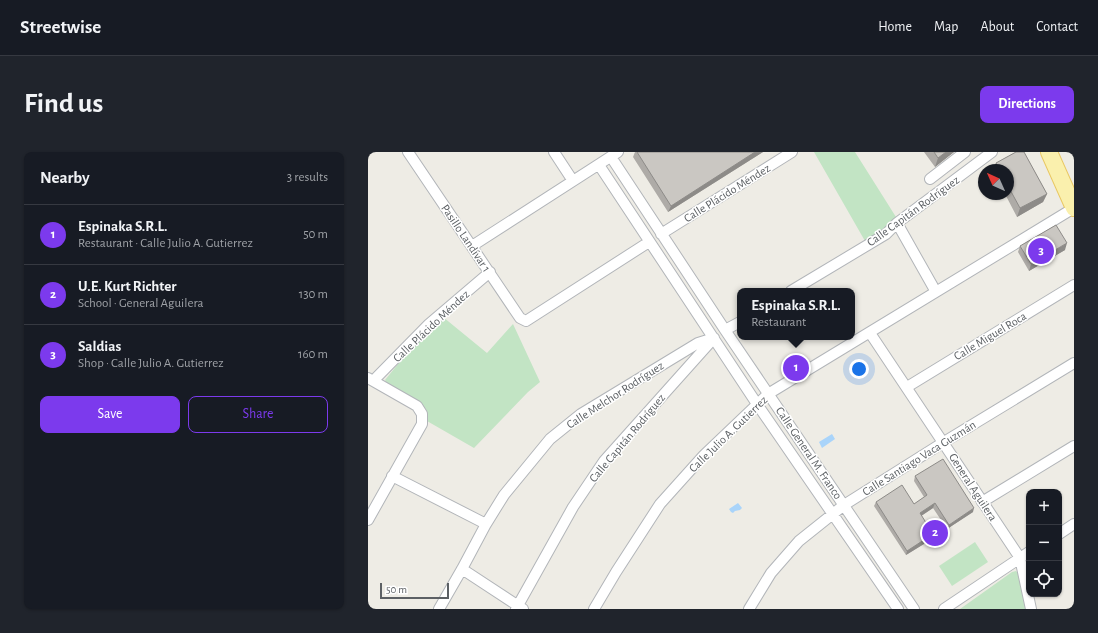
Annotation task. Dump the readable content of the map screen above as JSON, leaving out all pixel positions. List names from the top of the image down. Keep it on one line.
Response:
{"streets":{"street":["Calle Plácido Méndez","Calle Capitán Rodríguez","Pasillo Landívar 1","Calle Miguel Roca","Calle Melchor Rodríguez","Calle Julio A. Gutierrez","Calle General M. Franco","Calle Santiago Vaca Guzmán","General Aguilera"]},"crossings":[["Calle Plácido Méndez","Pasillo Landívar 1"],["Calle Plácido Méndez","Calle General M. Franco"],["Calle Capitán Rodríguez","Calle Melchor Rodríguez"],["Calle Capitán Rodríguez","Calle General M. Franco"],["Pasillo Landívar 1","Calle General M. Franco"],["Calle Miguel Roca","General Aguilera"],["Calle Melchor Rodríguez","Calle General M. Franco"],["Calle Julio A. Gutierrez","Calle General M. Franco"],["Calle Julio A. Gutierrez","General Aguilera"],["Calle General M. Franco","Calle Santiago Vaca Guzmán"],["Calle Santiago Vaca Guzmán","General Aguilera"]],"scale_bar":"50 m","north":"top left","page":{"header":"Streetwise","nav":["Home","Map","About","Contact"],"buttons":["Directions",["Save","Share"]],"title":"Find us","heading":["Nearby","3 results"],"list":[{"mark":"1","name":"Espinaka S.R.L.","note":"Restaurant · Calle Julio A. Gutierrez","value":"50 m"},{"mark":"2","name":"U.E. Kurt Richter","note":"School · General Aguilera","value":"130 m"},{"mark":"3","name":"Saldias","note":"Shop · Calle Julio A. Gutierrez","value":"160 m"}],"pins":["3","1","2"],"popup":["Espinaka S.R.L.","Restaurant"],"map_buttons":["+","−"],"scale":"50 m"}}
